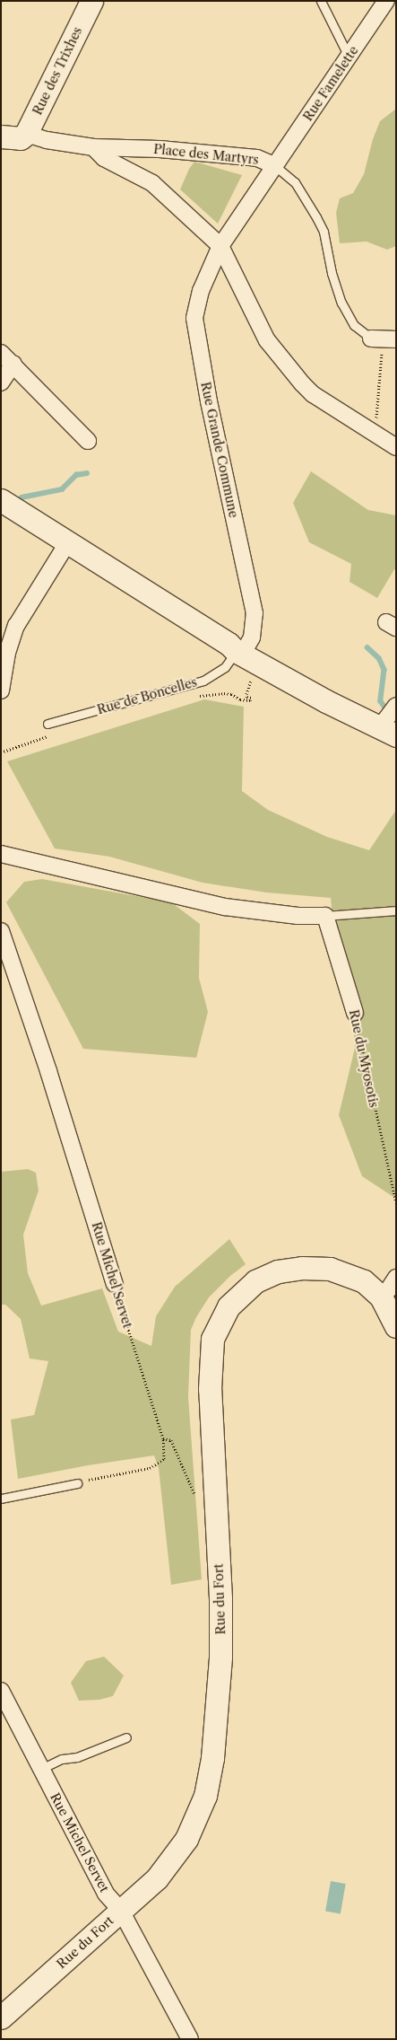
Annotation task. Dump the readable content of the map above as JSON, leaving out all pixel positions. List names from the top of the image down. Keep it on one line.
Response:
{"streets":{"street":["Rue des Trixhes","Rue Famelette","Place des Martyrs","Rue Grande Commune","Rue du Myosotis","Rue Michel Servet","Rue du Fort"],"lane":["Rue de Boncelles"]},"crossings":[["Rue des Trixhes","Place des Martyrs"],["Rue Famelette","Place des Martyrs"],["Place des Martyrs","Rue Grande Commune"],["Rue Grande Commune","Rue de Boncelles"],["Rue Michel Servet","Rue du Fort"]]}
